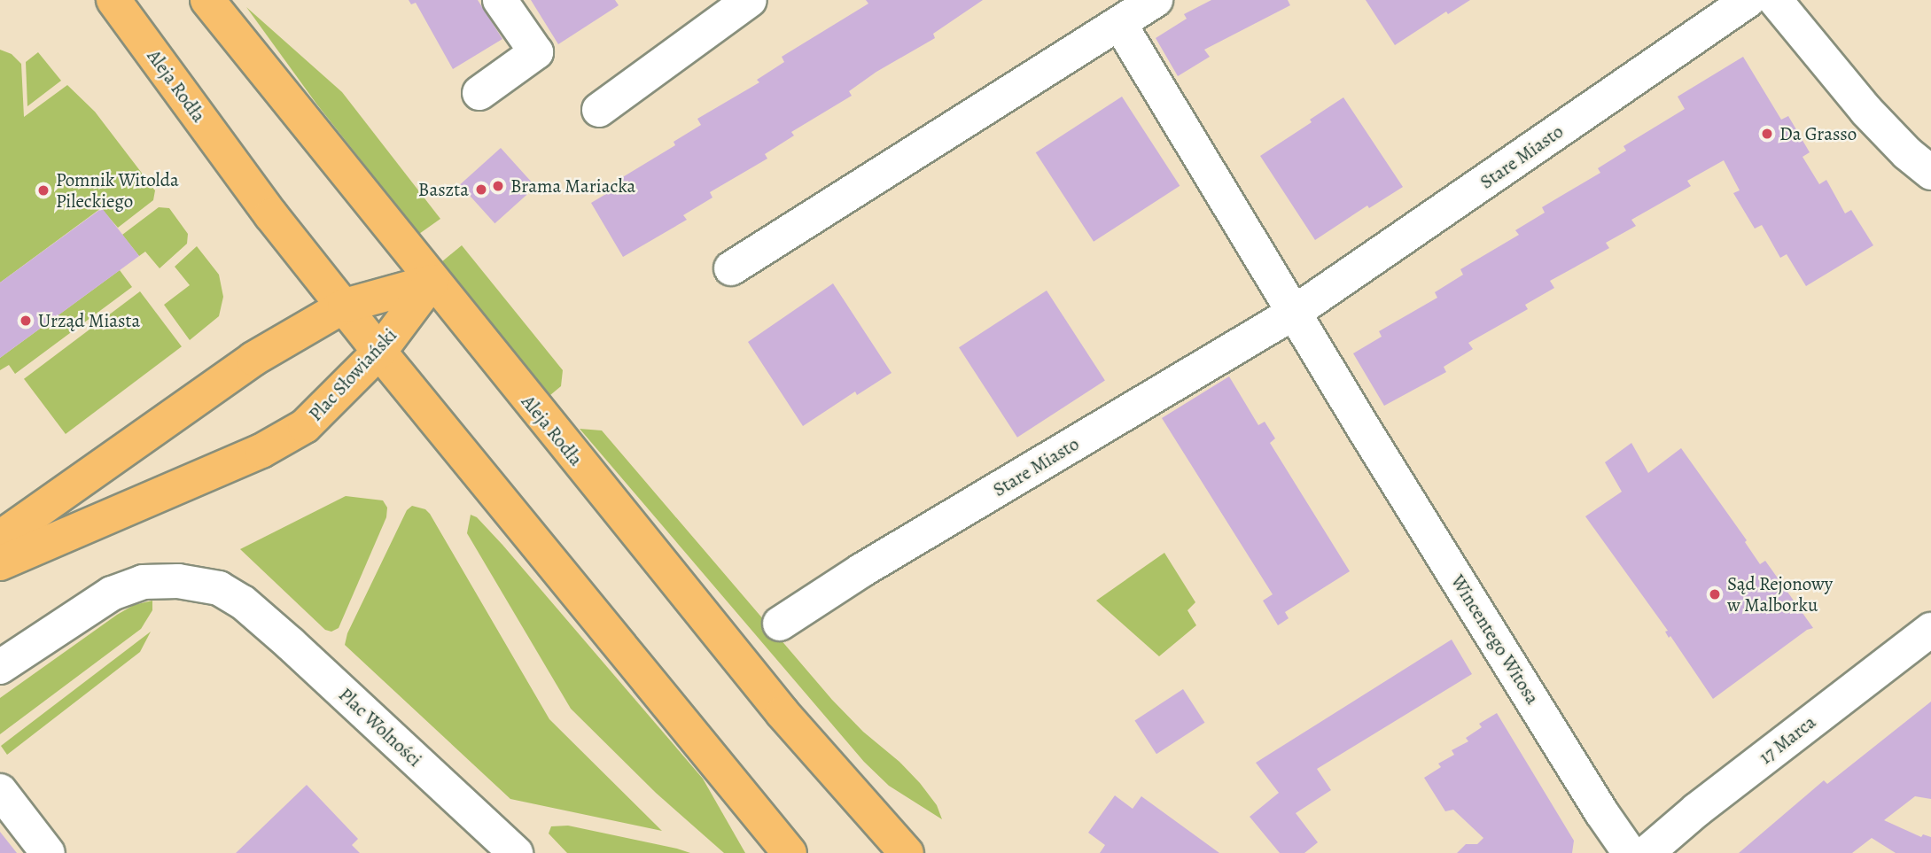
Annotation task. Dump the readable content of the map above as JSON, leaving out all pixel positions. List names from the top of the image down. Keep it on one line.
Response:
{"streets":{"main road":["Aleja Rodła","Plac Słowiański"],"street":["Stare Miasto","Wincentego Witosa","Plac Wolności","17 Marca"]},"crossings":[["Aleja Rodła","Plac Słowiański"],["Stare Miasto","Wincentego Witosa"]],"places":["Da Grasso","Brama Mariacka","Baszta","Pomnik Witolda Pileckiego","Urząd Miasta","Sąd Rejonowy w Malborku"]}
